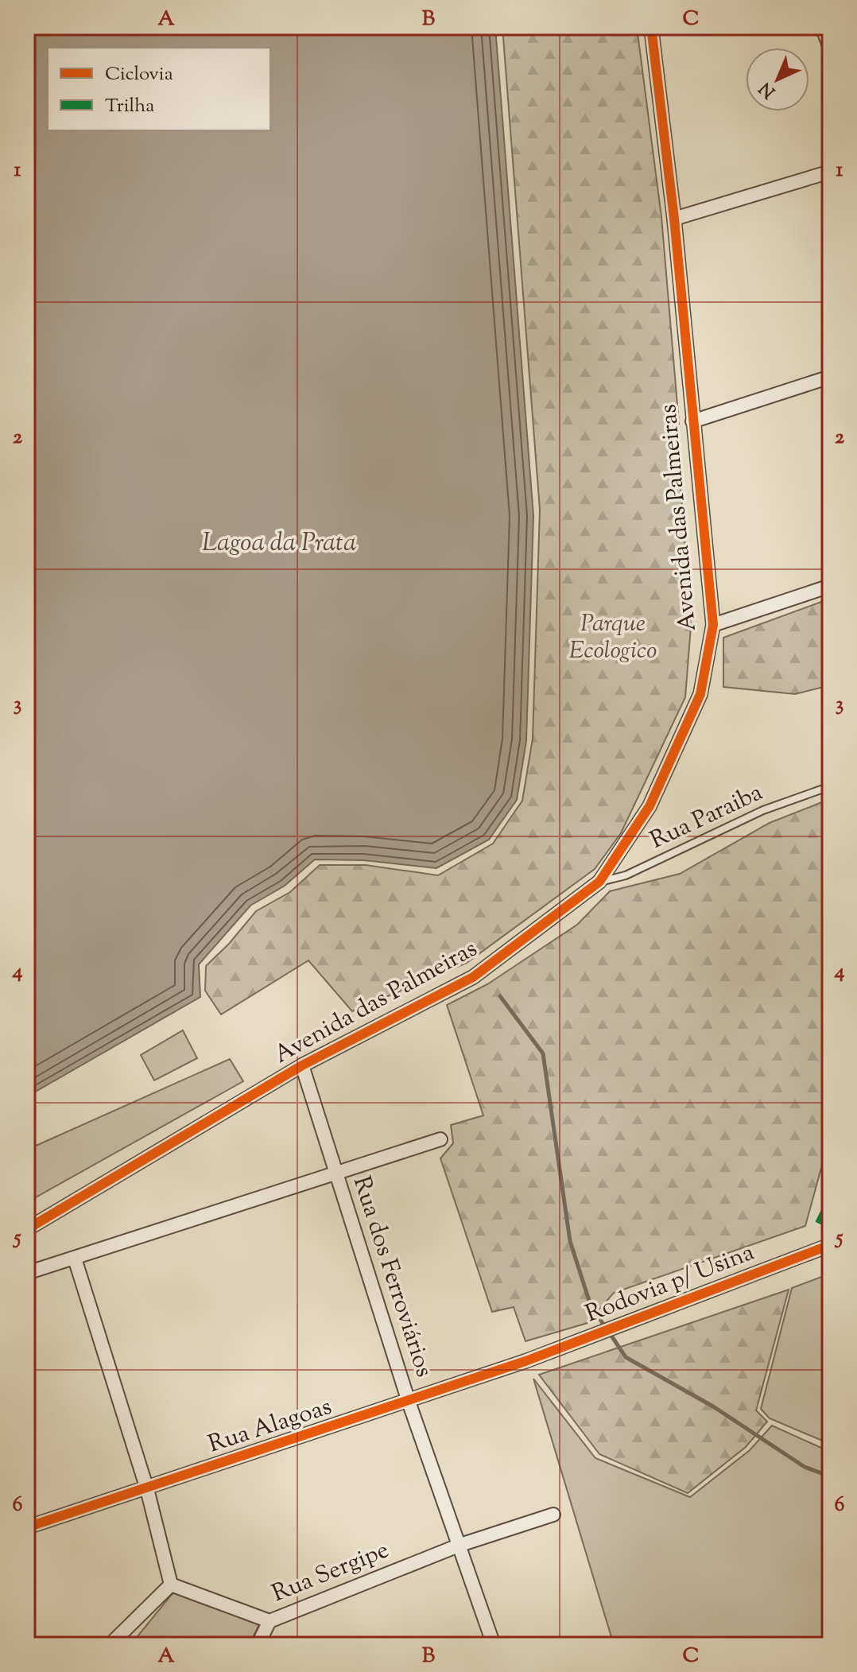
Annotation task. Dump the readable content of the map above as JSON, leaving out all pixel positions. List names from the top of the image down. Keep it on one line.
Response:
{"streets":{"street":["Avenida das Palmeiras","Rua dos Ferroviários","Rodovia p/ Usina","Rua Alagoas","Rua Sergipe"],"lane":["Rua Paraiba"]},"crossings":[["Avenida das Palmeiras","Rua Paraiba"],["Avenida das Palmeiras","Rua dos Ferroviários"],["Rua dos Ferroviários","Rua Alagoas"],["Rua dos Ferroviários","Rua Sergipe"],["Rodovia p/ Usina","Rua Alagoas"]],"water":["Lagoa da Prata"],"parks":["Parque Ecologico"],"legend":["Ciclovia","Trilha"],"north":"bottom left","grid":{"columns":["A","B","C"],"rows":["1","2","3","4","5","6"]}}
